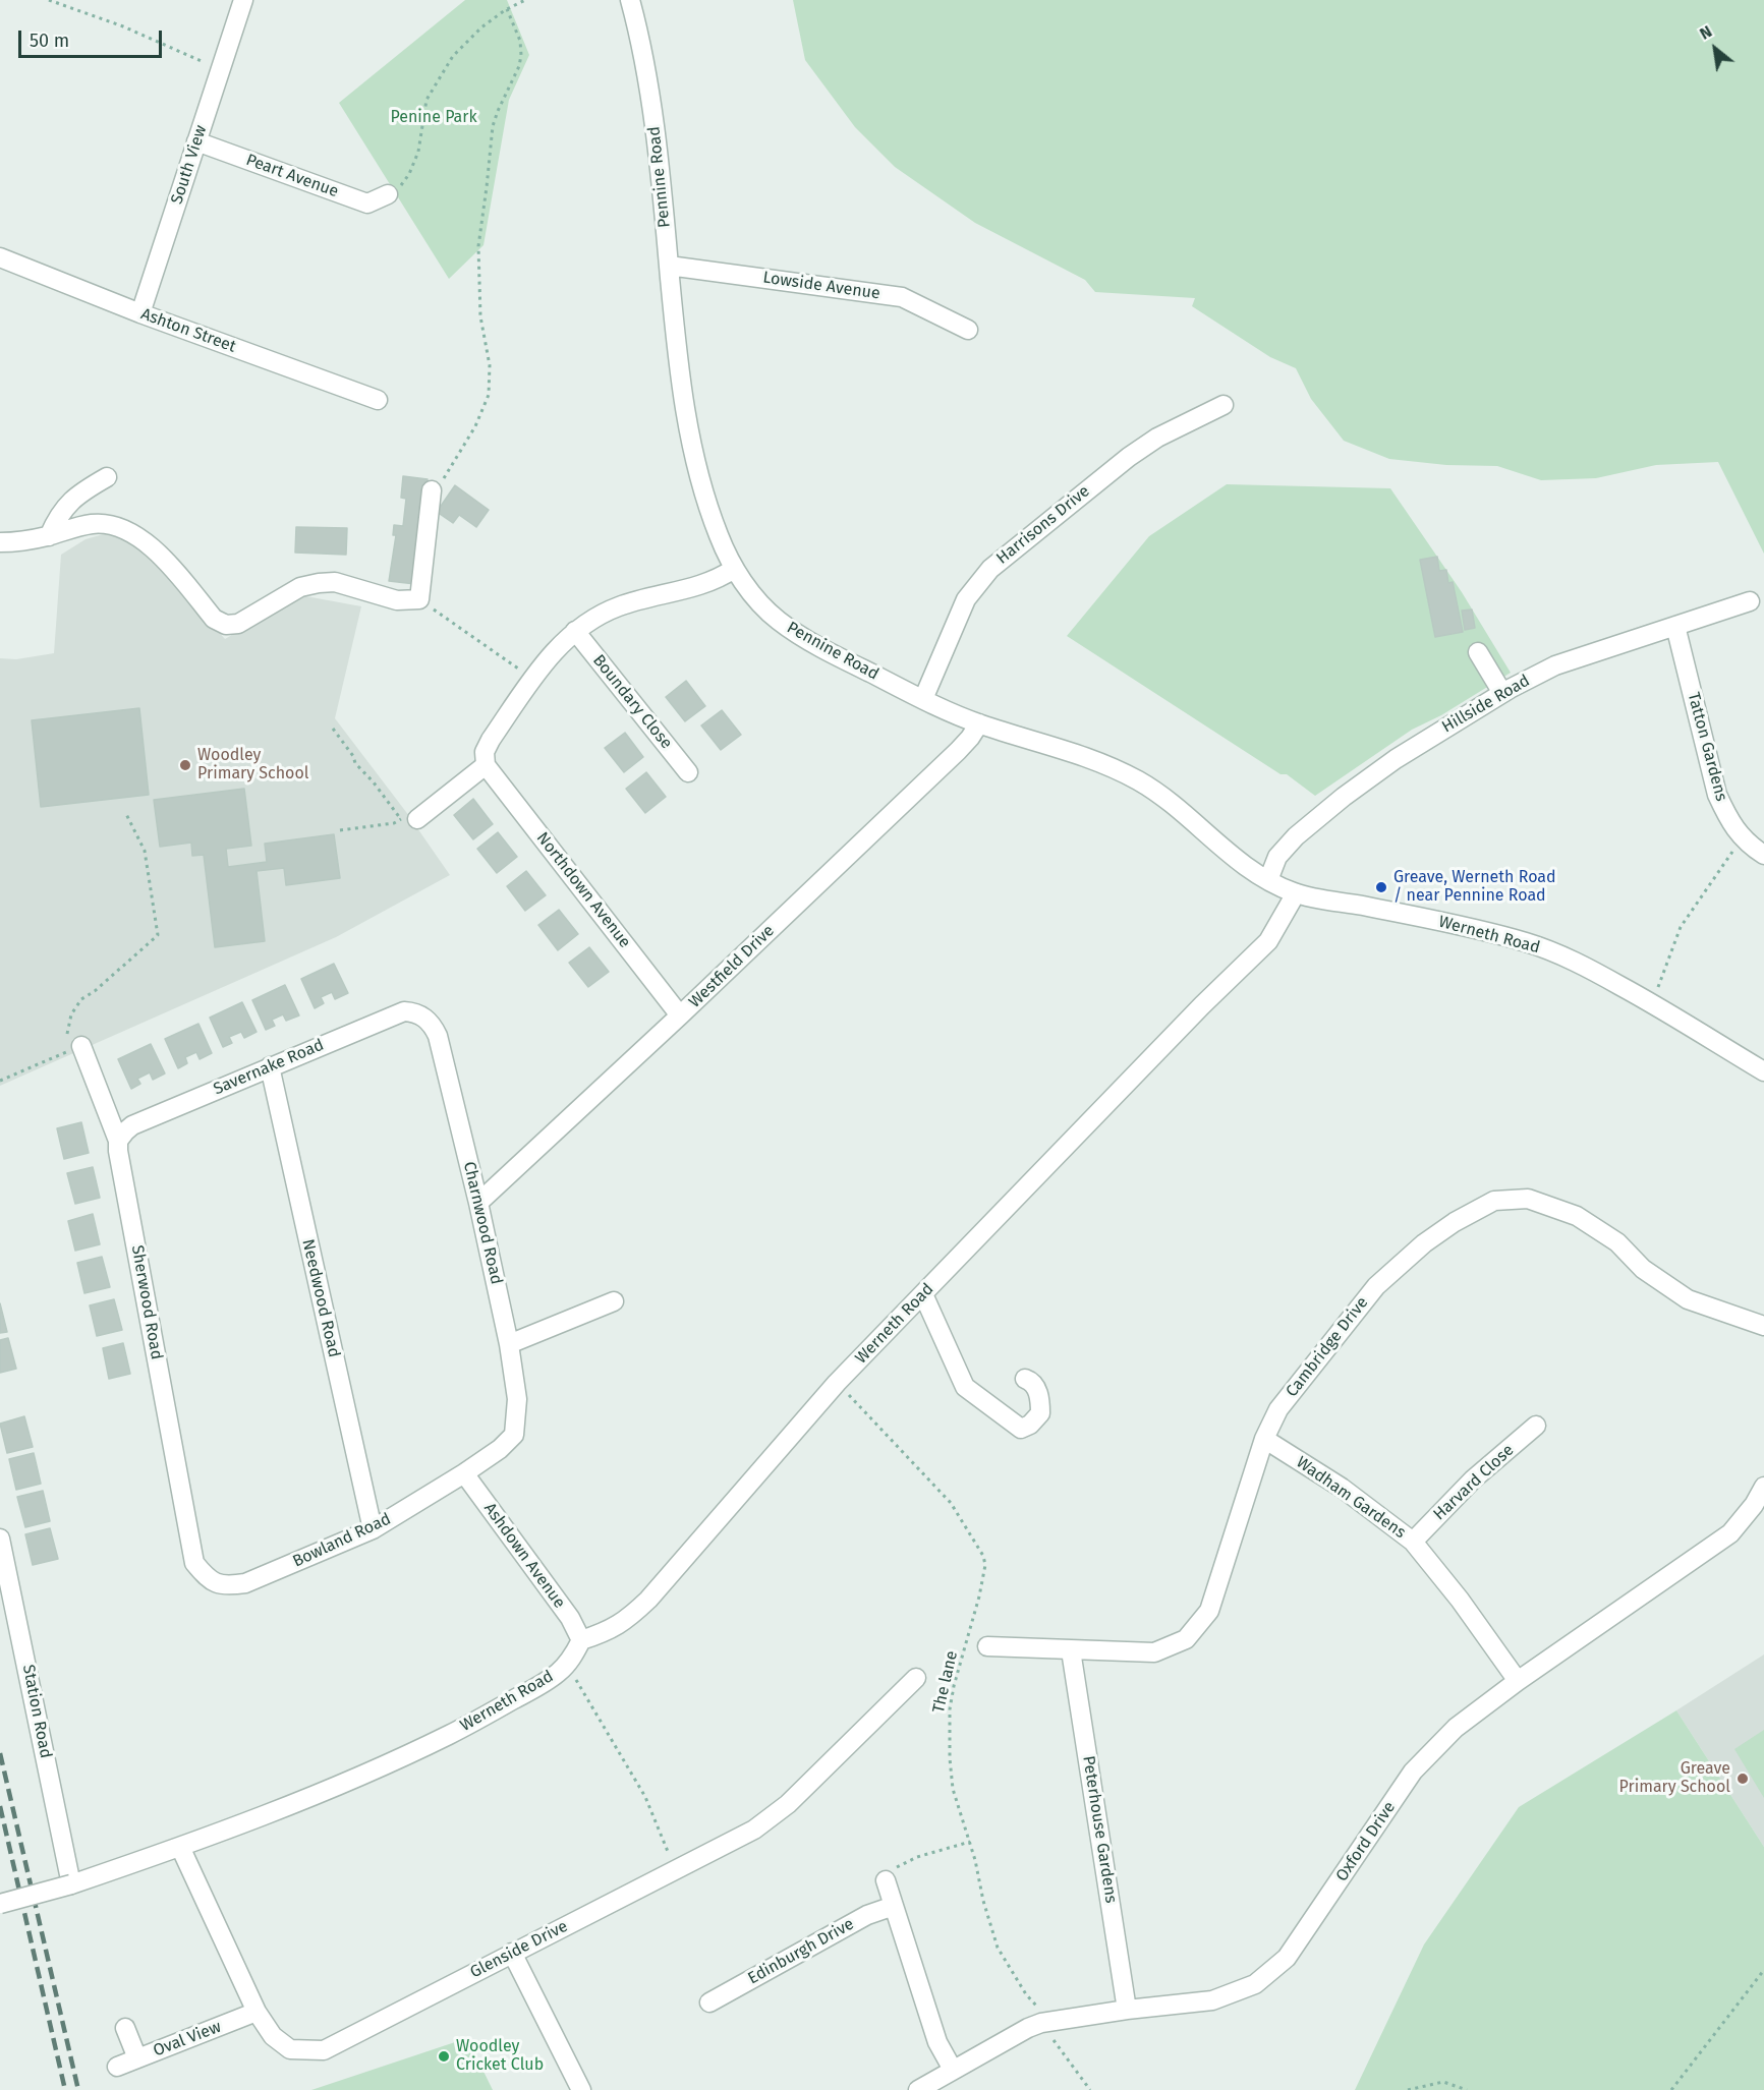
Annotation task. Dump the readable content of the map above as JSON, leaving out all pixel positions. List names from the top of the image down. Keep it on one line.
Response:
{"streets":{"street":["South View","Peart Avenue","Pennine Road","Lowside Avenue","Ashton Street","Harrisons Drive","Boundary Close","Hillside Road","Tatton Gardens","Northdown Avenue","Werneth Road","Westfield Drive","Savernake Road","Charnwood Road","Needwood Road","Sherwood Road","Cambridge Drive","Harvard Close","Wadham Gardens","Bowland Road","Ashdown Avenue","Station Road","Peterhouse Gardens","Oxford Drive","Glenside Drive","Edinburgh Drive","Oval View"],"path":["The lane"]},"crossings":[["South View","Peart Avenue"],["South View","Ashton Street"],["Pennine Road","Lowside Avenue"],["Pennine Road","Harrisons Drive"],["Pennine Road","Hillside Road"],["Pennine Road","Werneth Road"],["Pennine Road","Westfield Drive"],["Hillside Road","Tatton Gardens"],["Northdown Avenue","Westfield Drive"],["Werneth Road","Ashdown Avenue"],["Werneth Road","The lane"],["Werneth Road","Station Road"],["Werneth Road","Glenside Drive"],["Westfield Drive","Charnwood Road"],["Savernake Road","Charnwood Road"],["Savernake Road","Needwood Road"],["Savernake Road","Sherwood Road"],["Charnwood Road","Bowland Road"],["Needwood Road","Bowland Road"],["Sherwood Road","Bowland Road"],["Cambridge Drive","Wadham Gardens"],["Cambridge Drive","Peterhouse Gardens"],["Harvard Close","Wadham Gardens"],["Wadham Gardens","Oxford Drive"],["Bowland Road","Ashdown Avenue"],["The lane","Oxford Drive"],["Peterhouse Gardens","Oxford Drive"],["Glenside Drive","Oval View"]],"parks":["Penine Park"],"places":["Woodley Primary School","Greave, Werneth Road / near Pennine Road","Greave Primary School","Woodley Cricket Club"],"scale_bar":"50 m","north":"top left"}
